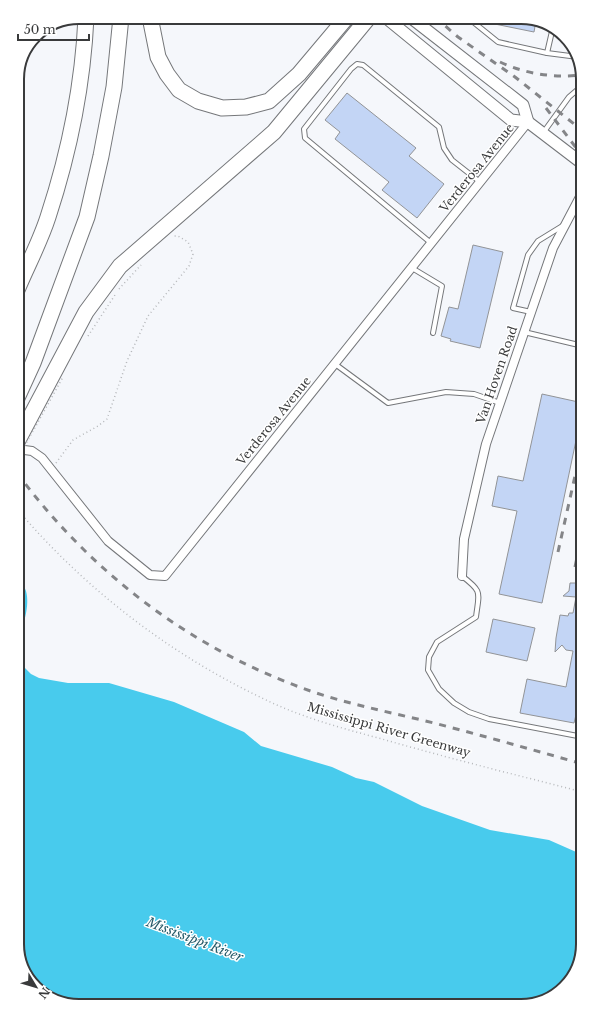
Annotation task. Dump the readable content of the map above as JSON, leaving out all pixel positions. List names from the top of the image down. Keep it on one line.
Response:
{"streets":{"street":["Verderosa Avenue","Van Hoven Road"],"path":["Mississippi River Greenway"]},"water":["Mississippi River"],"scale_bar":"50 m","north":"bottom right"}
